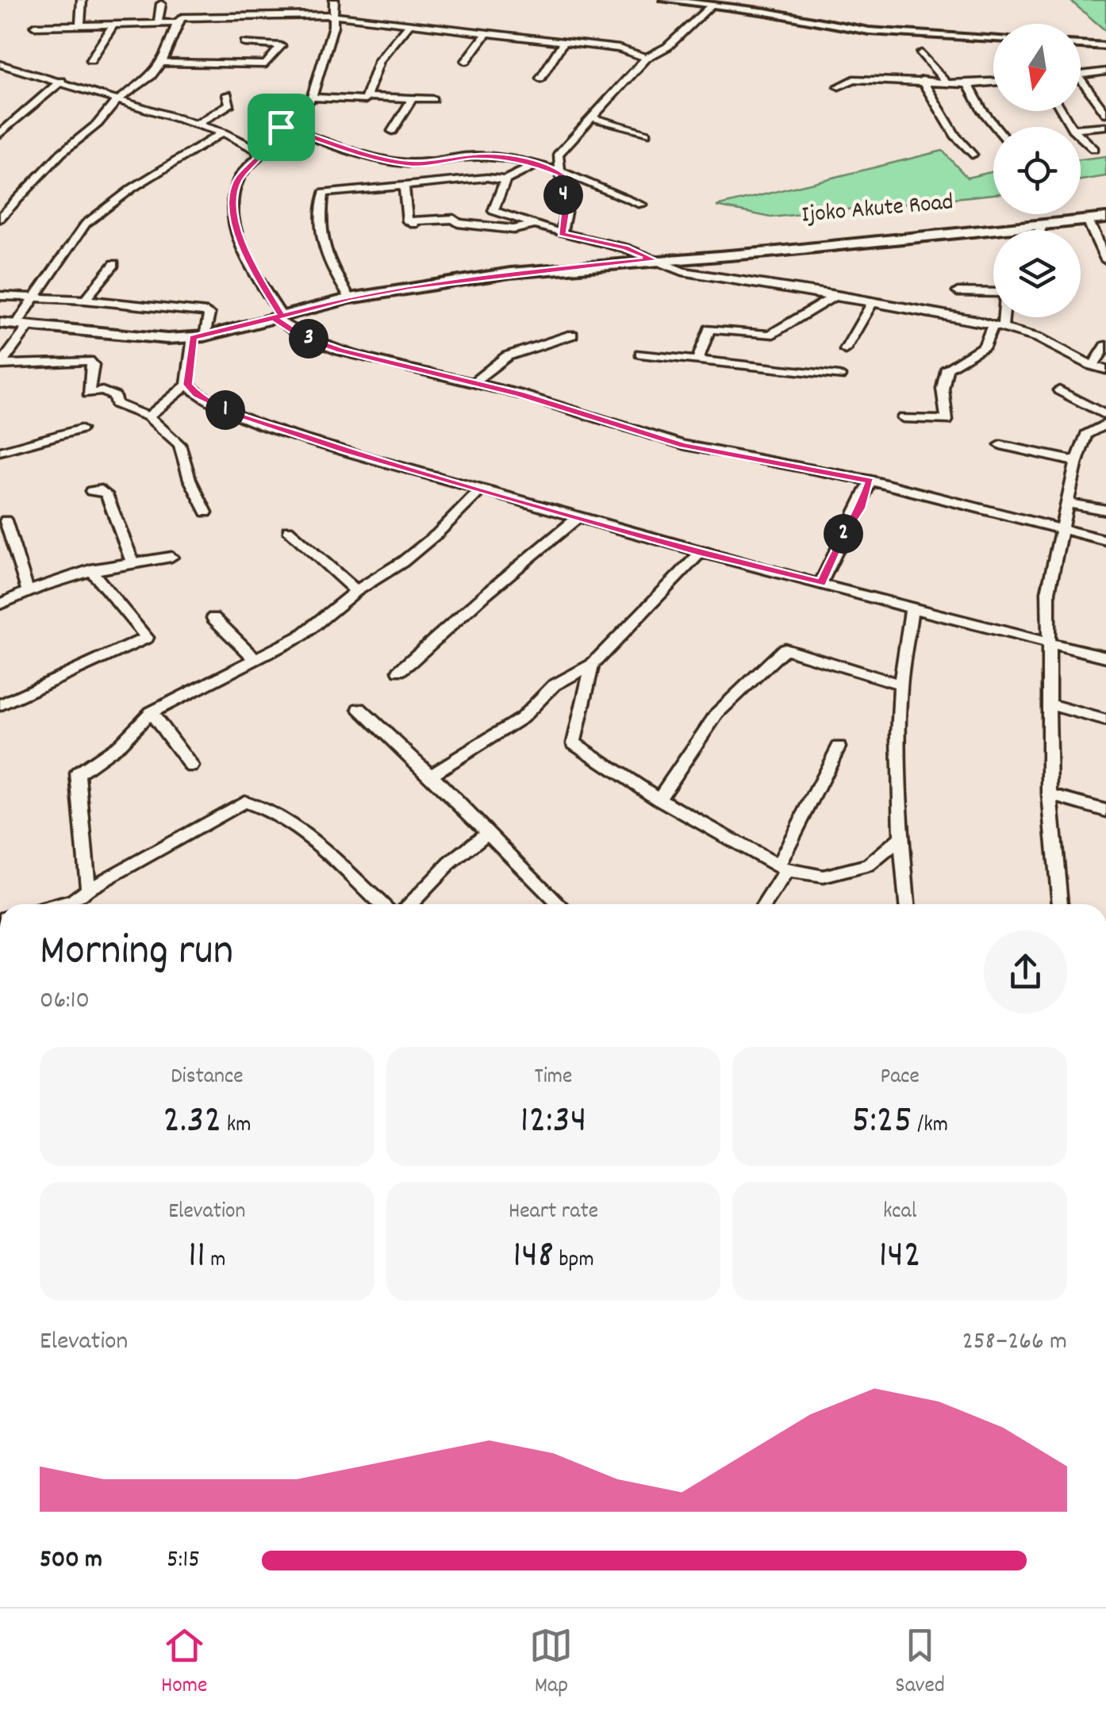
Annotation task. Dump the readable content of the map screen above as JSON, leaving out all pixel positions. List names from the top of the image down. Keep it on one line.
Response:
{"streets":{"main road":["Ijoko Akute Road"]},"north":"bottom","page":{"pins":["4","3","1","2"],"heading":["Morning run","06:10"],"stats":[["Distance","2.32 km"],["Time","12:34"],["Pace","5:25 /km"],["Elevation","11 m"],["Heart rate","148 bpm"],["kcal","142"]],"chart":["Elevation","258–266 m"],"list":[{"name":"500 m","note":"5:15"}],"tabs":["Home","Map","Saved"]}}
